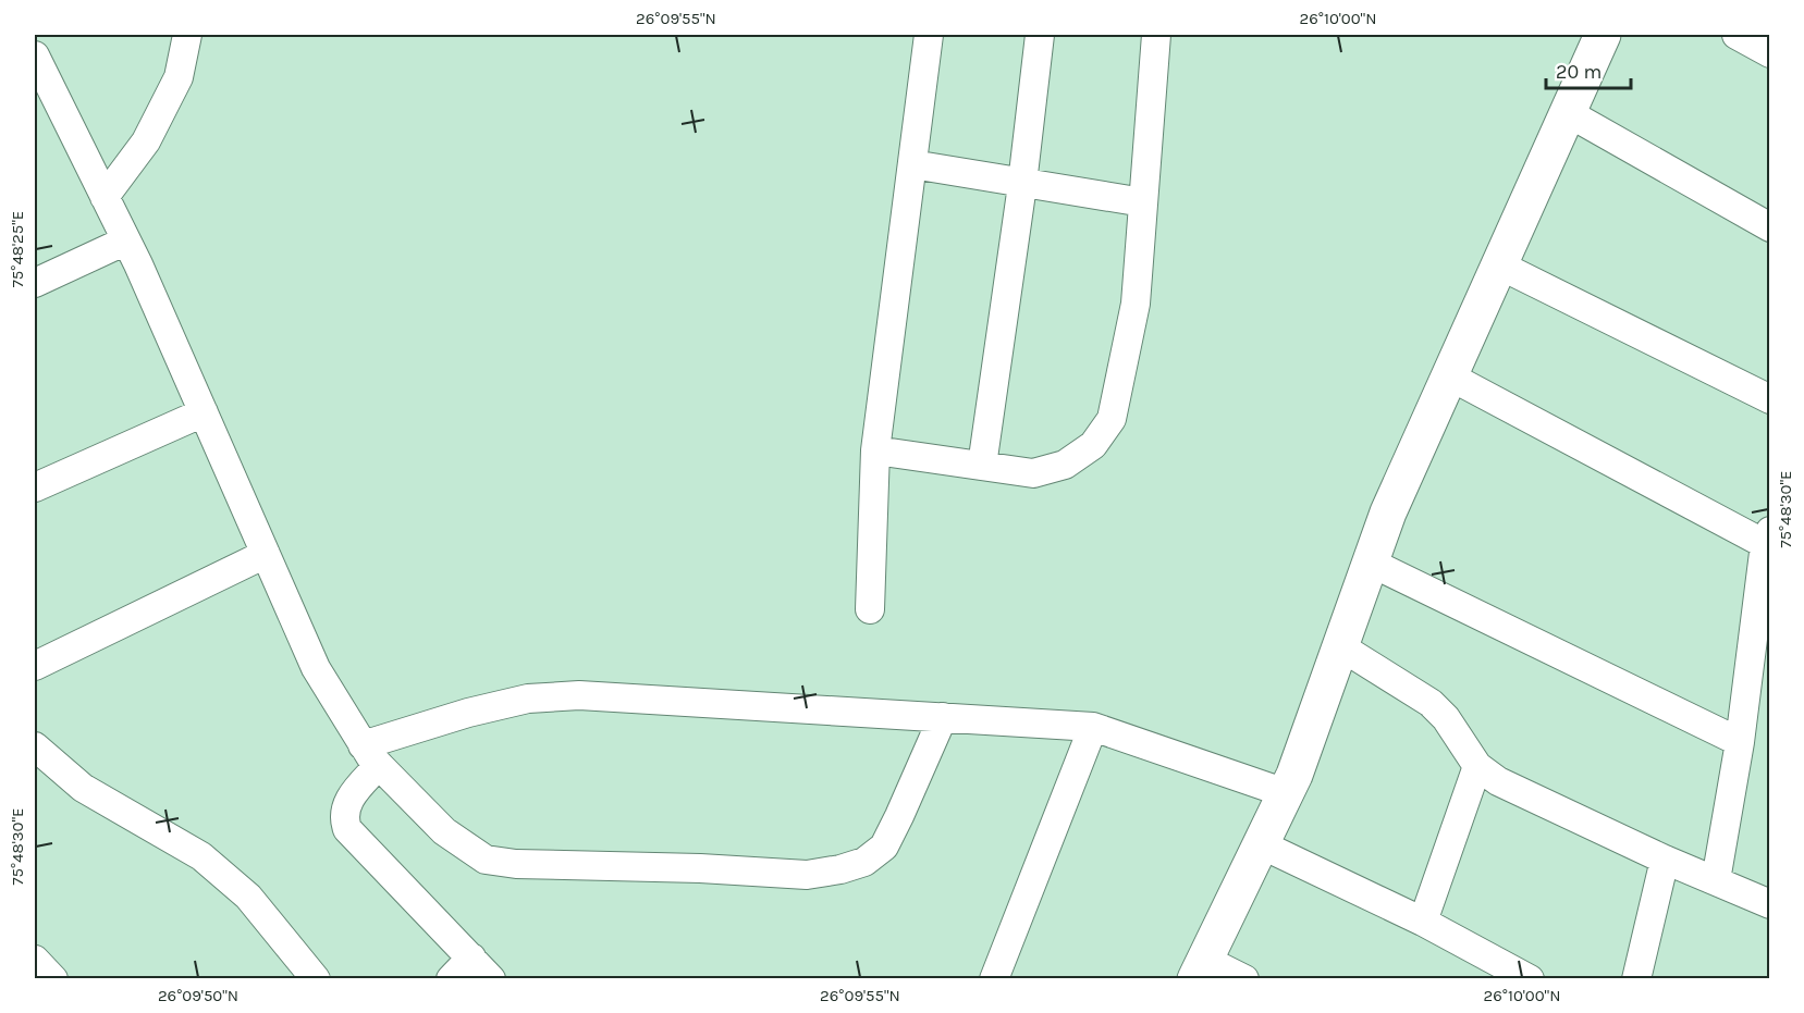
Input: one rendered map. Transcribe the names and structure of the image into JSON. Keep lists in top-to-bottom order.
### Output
{
  "scale_bar": "20 m",
  "coordinates": [
    "26°09'55\"N",
    "26°10'00\"N",
    "75°48'25\"E",
    "75°48'30\"E",
    "26°09'50\"N"
  ]
}
